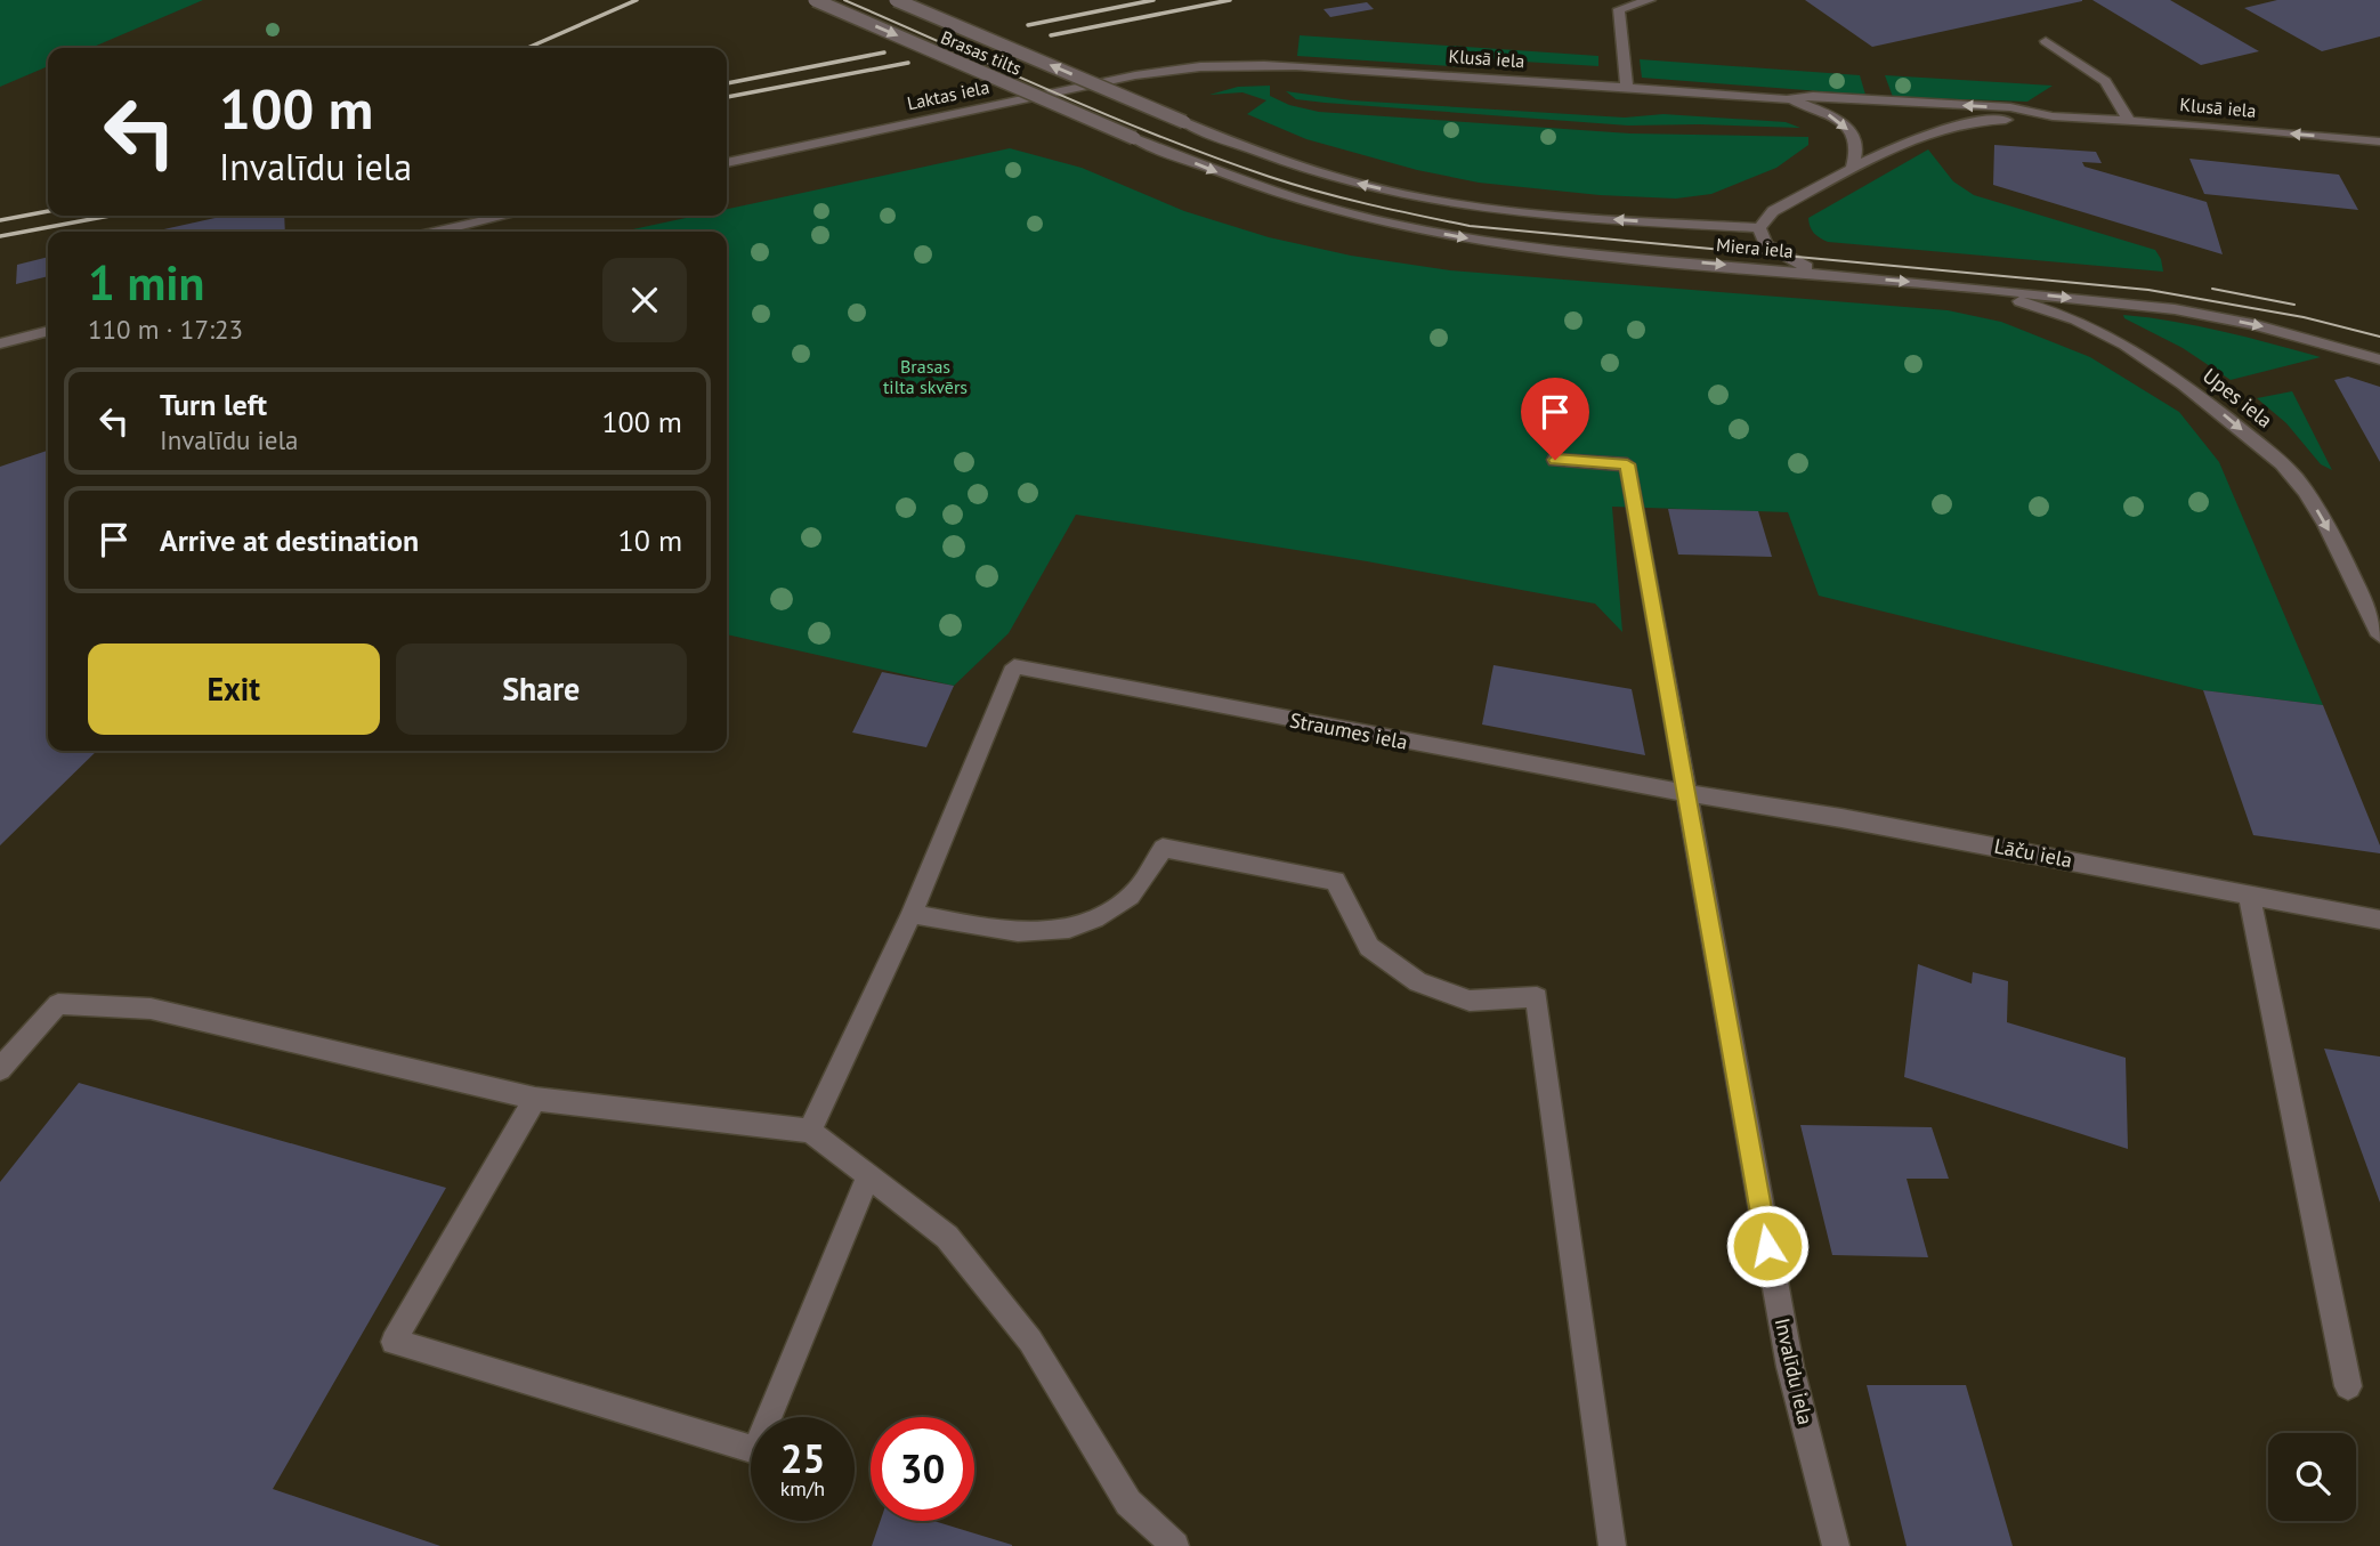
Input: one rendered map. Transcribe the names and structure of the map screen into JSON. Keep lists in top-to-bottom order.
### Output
{
  "streets": {
    "street": [
      "Brasas tilts",
      "Klusā iela",
      "Laktas iela",
      "Miera iela",
      "Upes iela",
      "Straumes iela",
      "Lāču iela",
      "Invalīdu iela"
    ]
  },
  "crossings": [
    ["Brasas tilts", "Miera iela"],
    ["Klusā iela", "Laktas iela"],
    ["Klusā iela", "Miera iela"],
    ["Miera iela", "Upes iela"],
    ["Straumes iela", "Lāču iela"],
    ["Straumes iela", "Invalīdu iela"],
    ["Lāču iela", "Invalīdu iela"]
  ],
  "one_way": ["Upes iela"],
  "parks": ["Brasas tilta skvērs"],
  "page": {
    "turn": ["100 m", "Invalīdu iela"],
    "heading": ["1 min", "110 m · 17:23"],
    "list": [
      {
        "name": "Turn left",
        "note": "Invalīdu iela",
        "value": "100 m"
      },
      {
        "name": "Arrive at destination",
        "value": "10 m"
      }
    ],
    "buttons": ["Exit", "Share"],
    "speed": "25 km/h",
    "limit": "30"
  }
}
